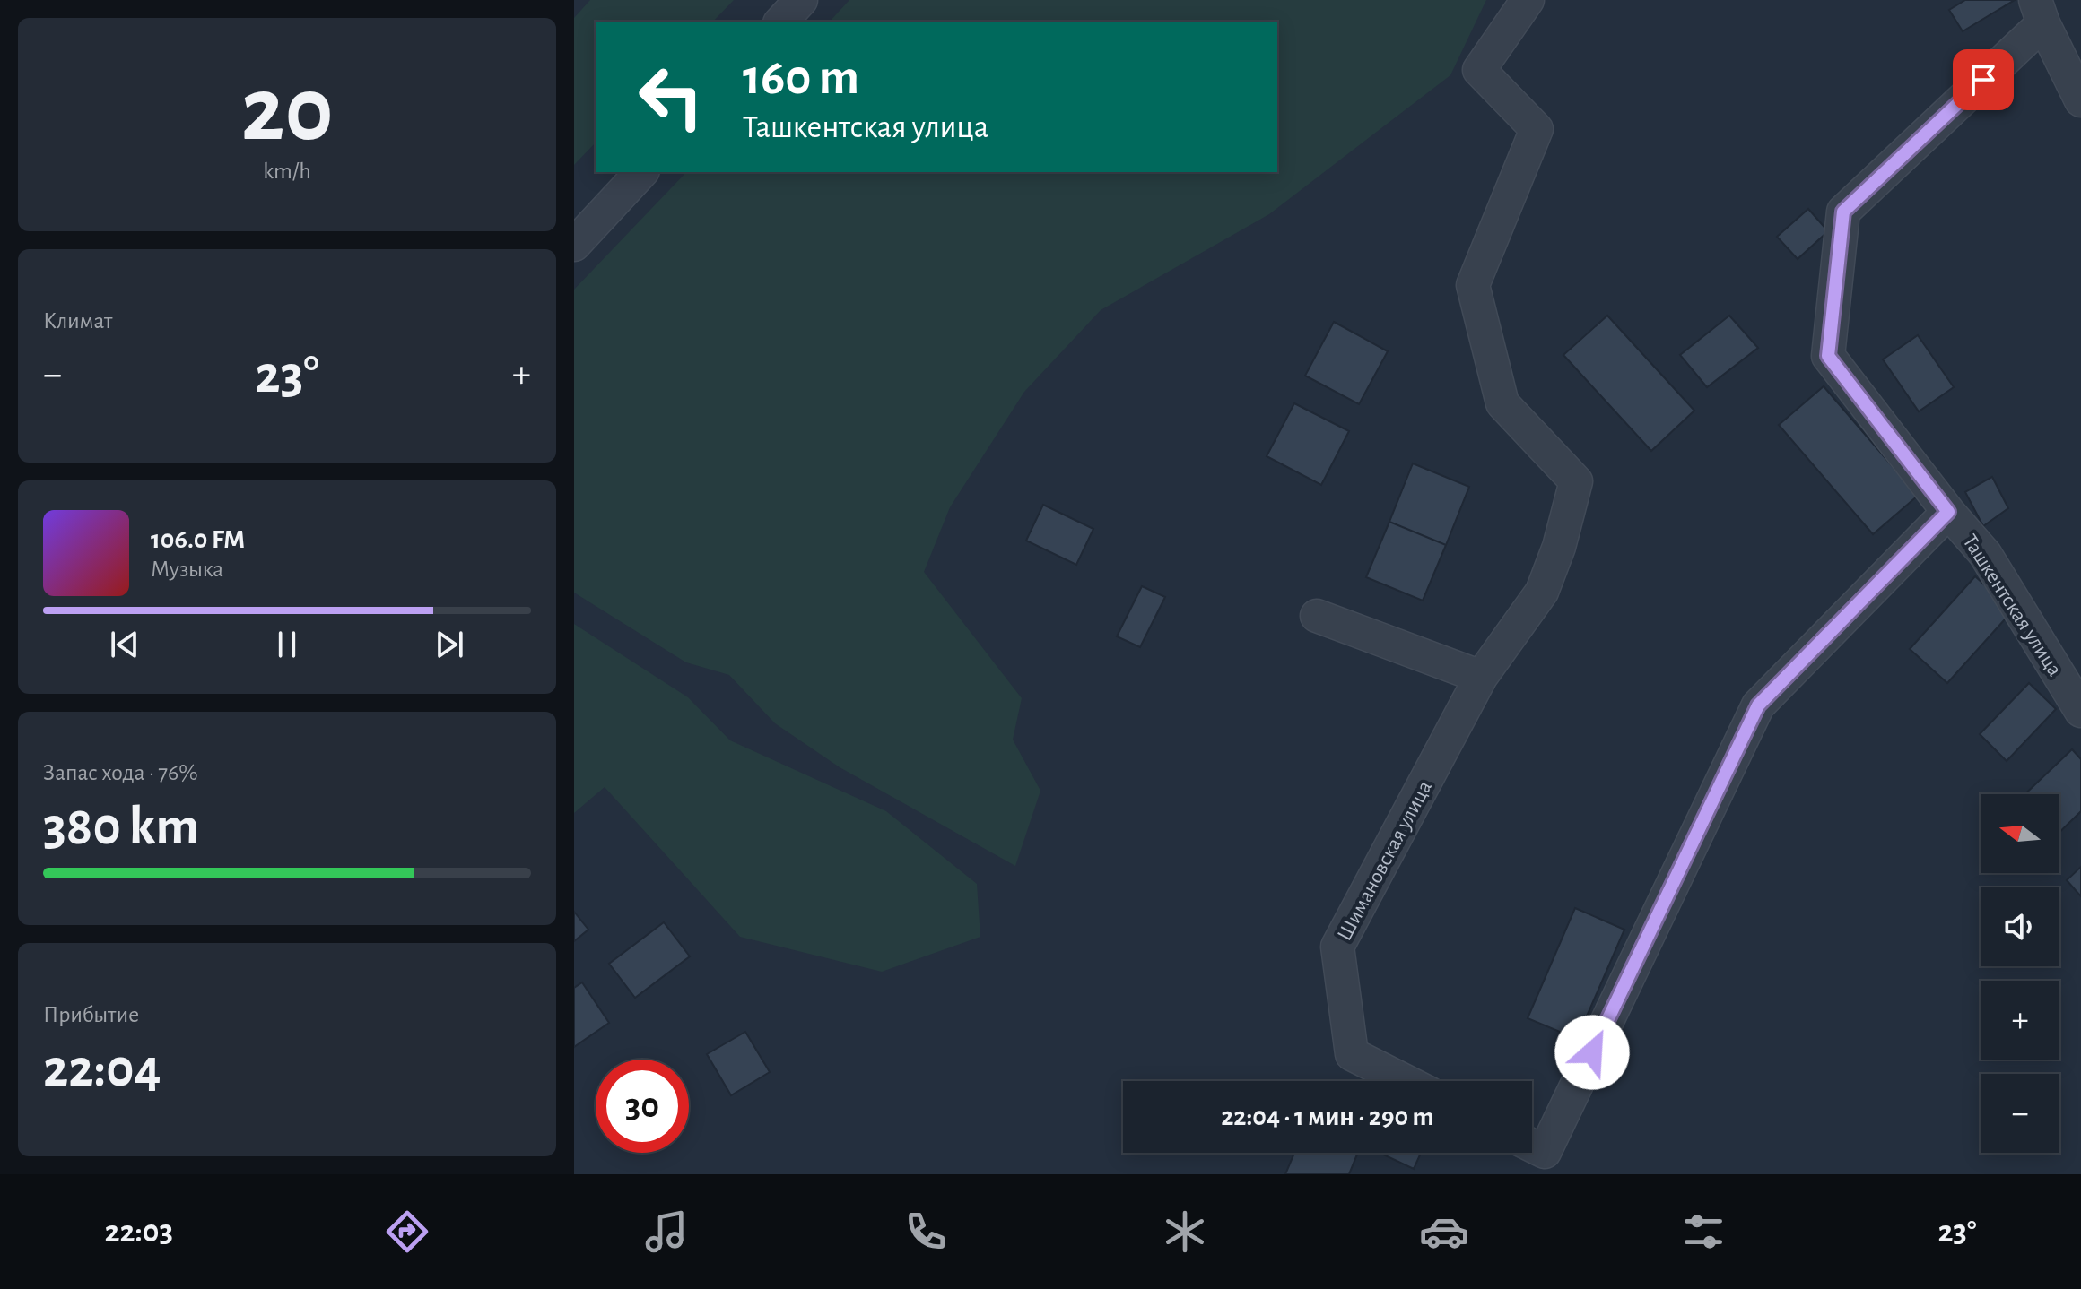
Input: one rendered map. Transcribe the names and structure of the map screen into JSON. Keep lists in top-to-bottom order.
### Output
{
  "streets": {
    "street": ["Ташкентская улица", "Шимановская улица"]
  },
  "north": "left",
  "page": {
    "tile": [
      ["20", "km/h"],
      "Климат",
      ["Запас хода · 76%", "380 km"],
      ["Прибытие", "22:04"]
    ],
    "turn": ["160 m", "Ташкентская улица"],
    "heat": ["−", "23°", "+"],
    "song": ["106.0 FM", "Музыка"],
    "map_buttons": ["+", "−"],
    "limit": "30",
    "trip": "22:04 · 1 мин · 290 m",
    "tabs": ["22:03", "23°"]
  }
}
